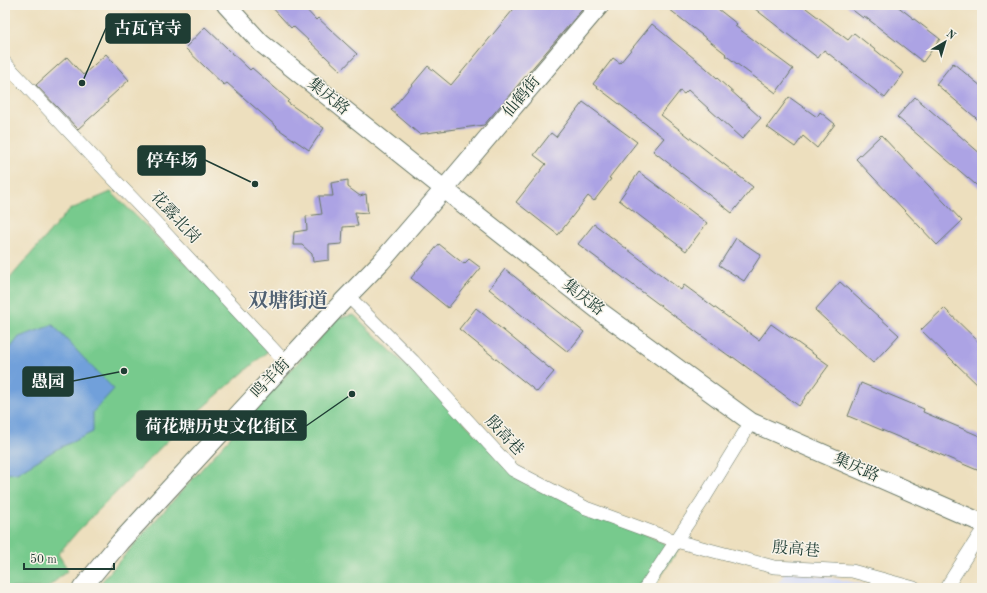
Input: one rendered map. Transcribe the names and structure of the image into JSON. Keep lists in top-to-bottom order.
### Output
{
  "streets": {
    "main road": ["集庆路", "仙鹤街", "鸣羊街"],
    "street": ["花露北岗", "殷高巷"]
  },
  "crossings": [
    ["集庆路", "仙鹤街"],
    ["集庆路", "鸣羊街"],
    ["仙鹤街", "鸣羊街"],
    ["花露北岗", "鸣羊街"],
    ["鸣羊街", "殷高巷"]
  ],
  "districts": ["双塘街道"],
  "places": [
    "古瓦官寺",
    "停车场",
    "愚园",
    "荷花塘历史文化街区"
  ],
  "scale_bar": "50 m",
  "north": "top right"
}
